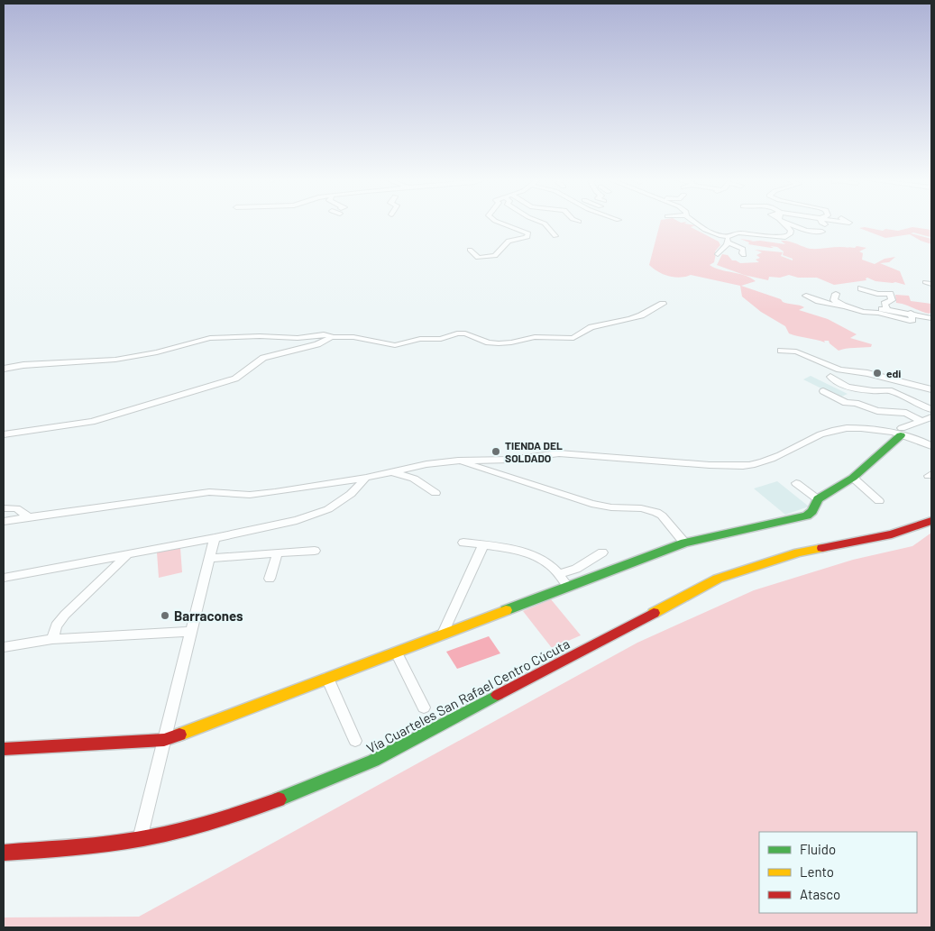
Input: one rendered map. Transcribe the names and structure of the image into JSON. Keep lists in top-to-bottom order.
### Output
{
  "streets": {
    "street": ["Vía Cuarteles San Rafael Centro Cúcuta"]
  },
  "places": ["edi", "TIENDA DEL SOLDADO", "Barracones"],
  "legend": ["Fluido", "Lento", "Atasco"]
}
